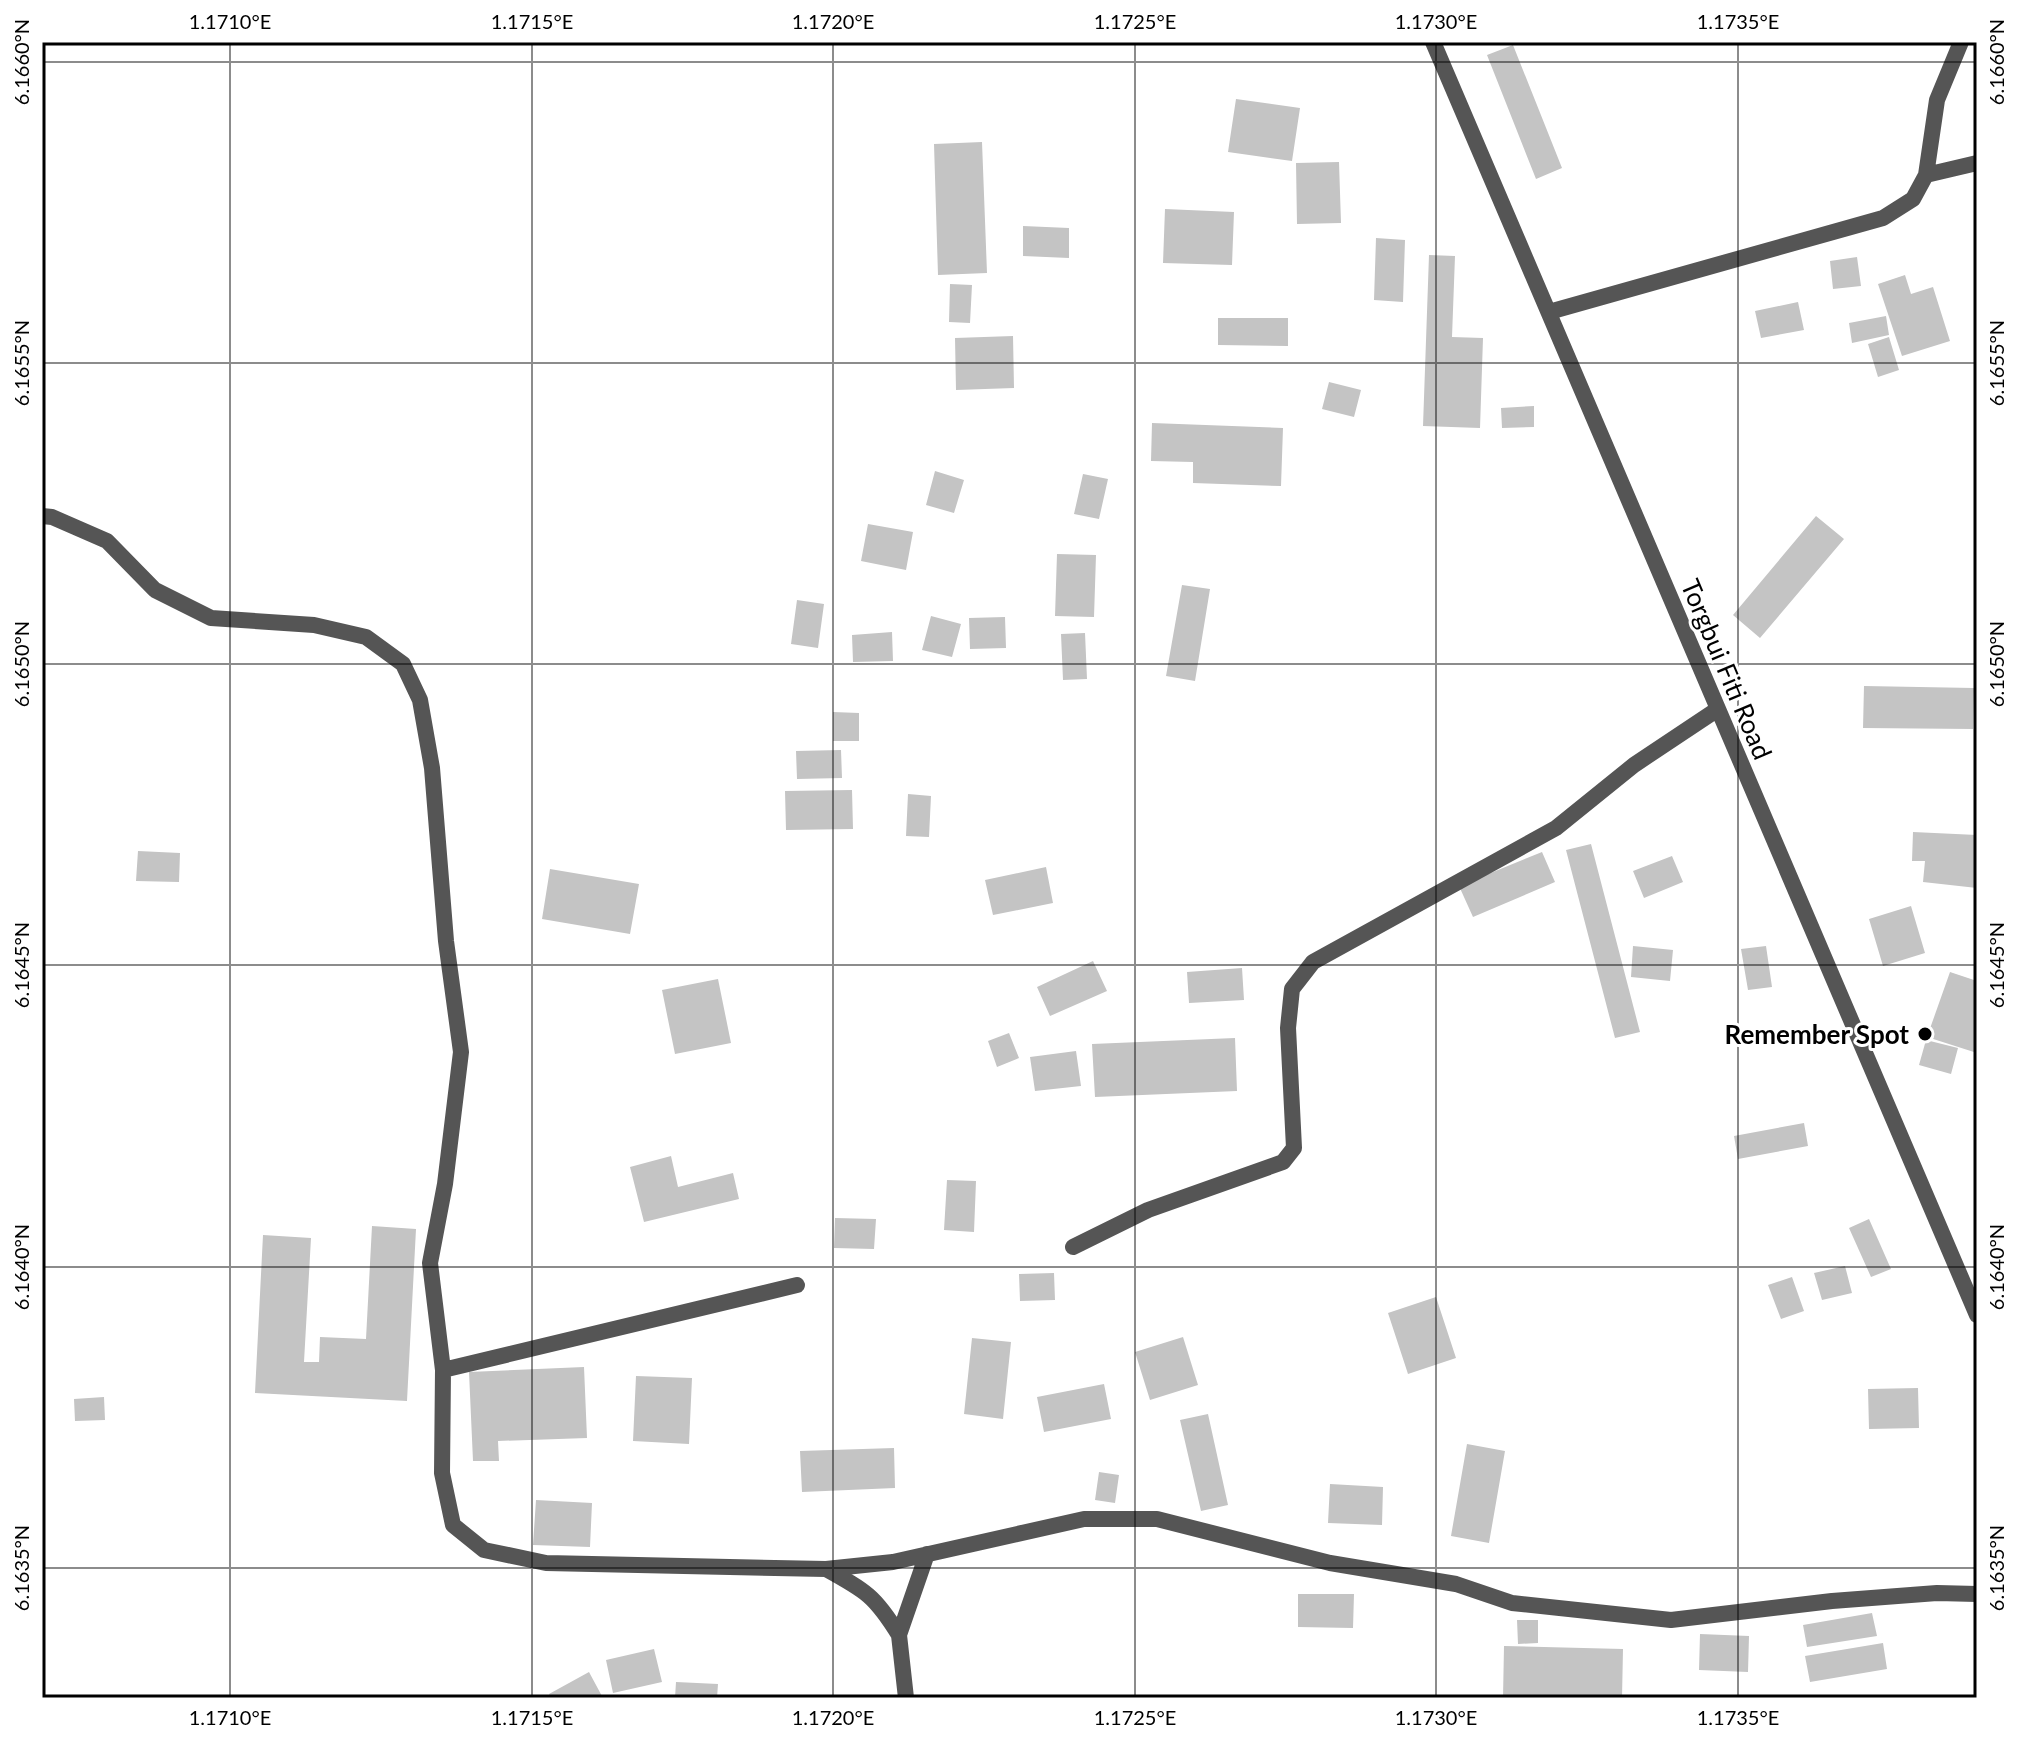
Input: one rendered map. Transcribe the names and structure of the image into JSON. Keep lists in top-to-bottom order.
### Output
{
  "streets": {
    "street": ["Torgbui Fiti Road"]
  },
  "places": ["Remember Spot"],
  "coordinates": [
    "1.1710°E",
    "1.1715°E",
    "1.1720°E",
    "1.1725°E",
    "1.1730°E",
    "1.1735°E",
    "6.1660°N",
    "6.1655°N",
    "6.1650°N",
    "6.1645°N",
    "6.1640°N",
    "6.1635°N"
  ]
}
